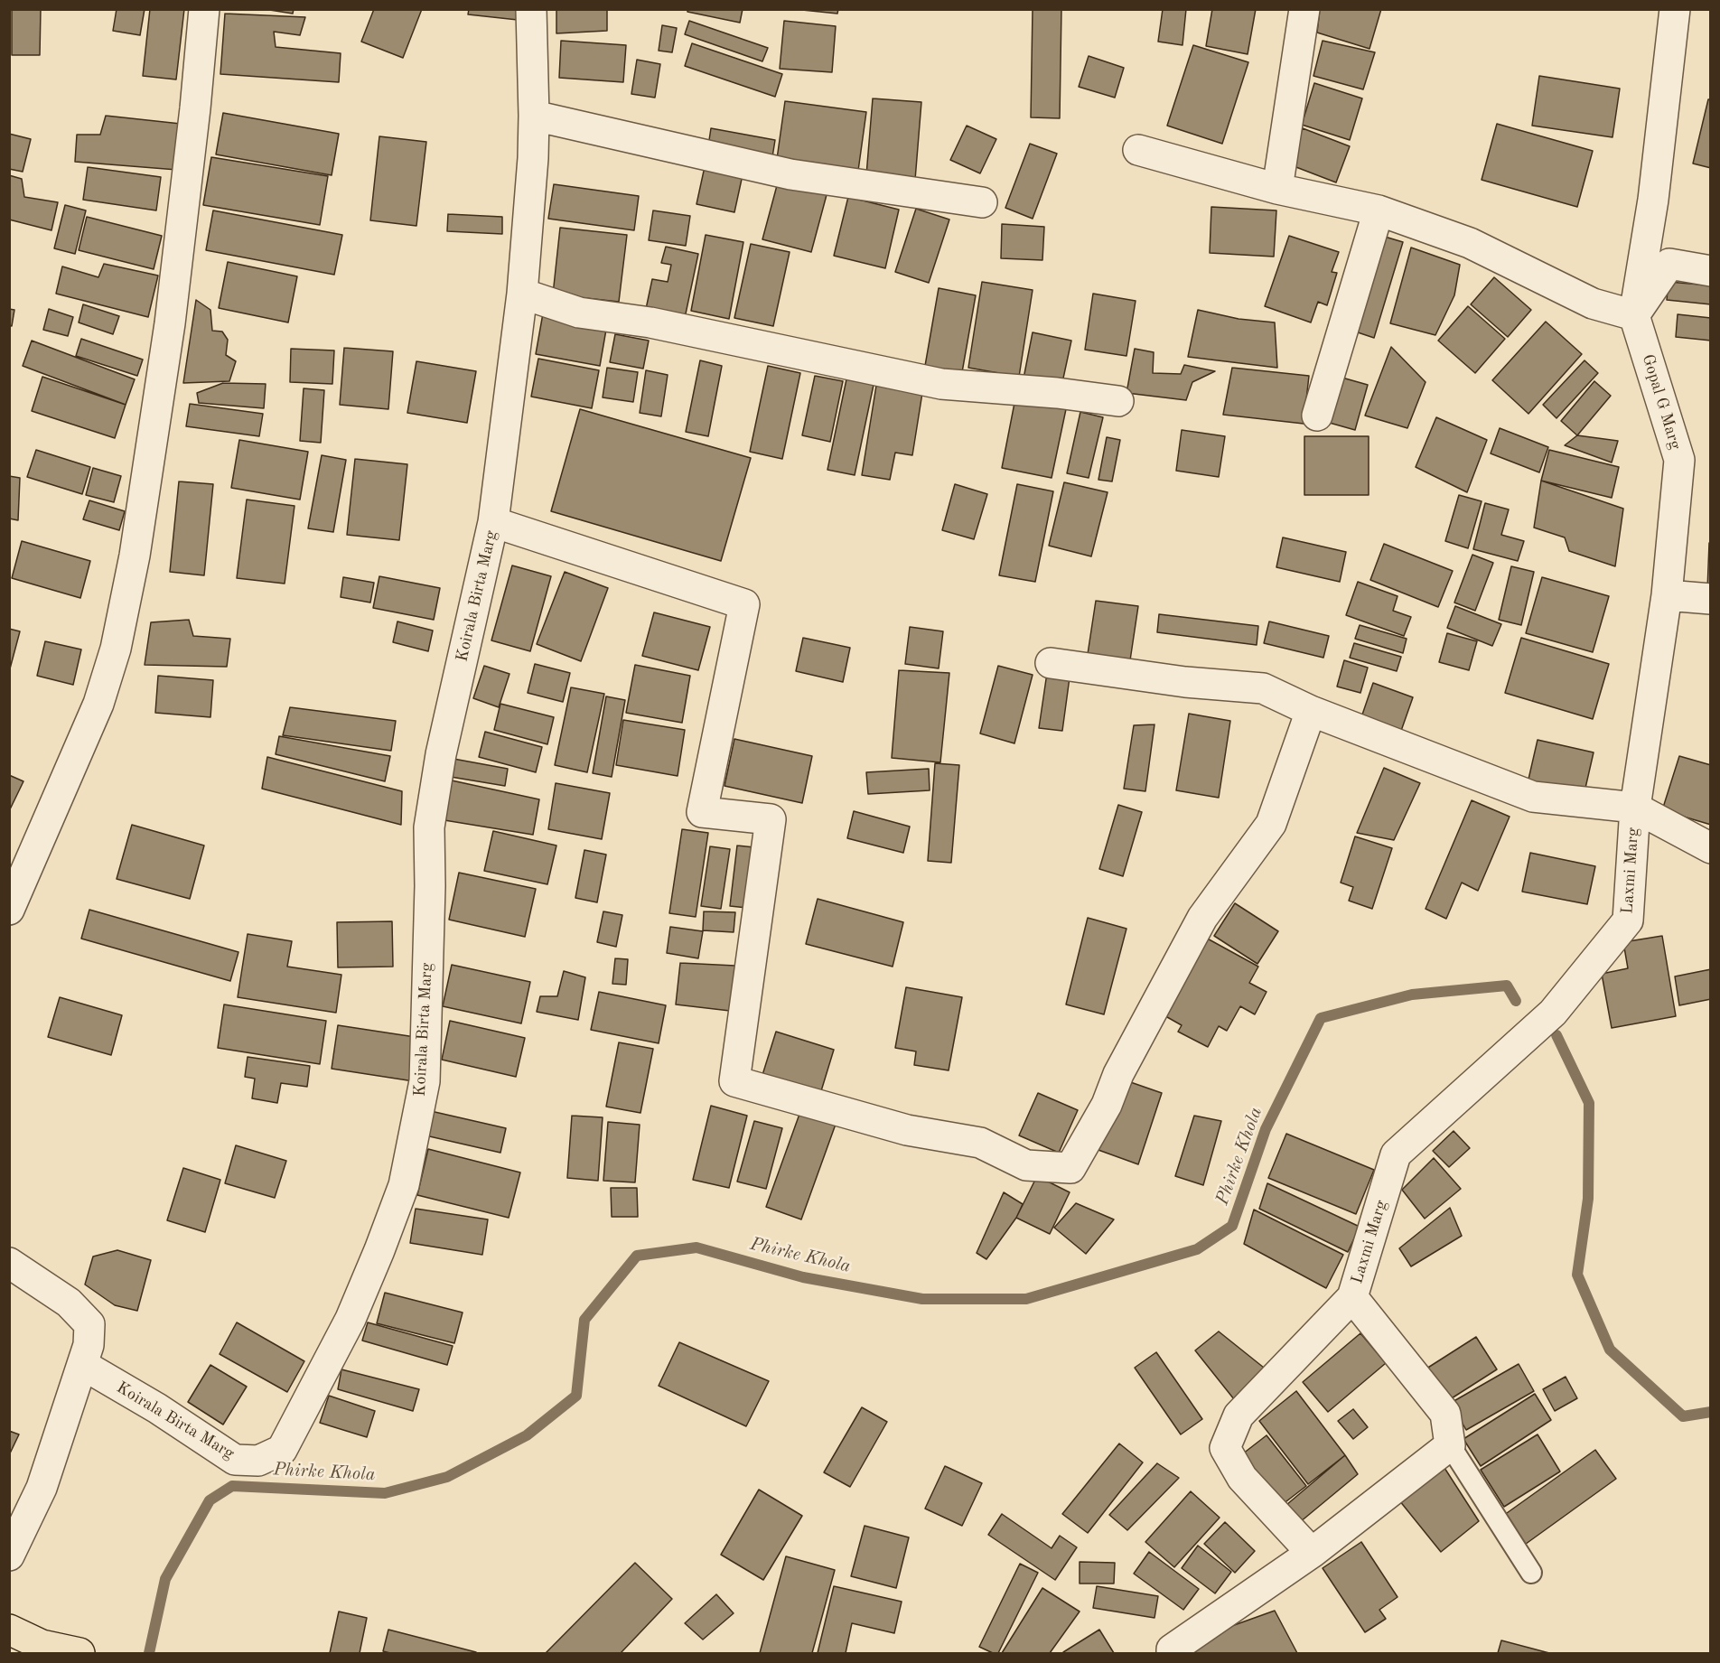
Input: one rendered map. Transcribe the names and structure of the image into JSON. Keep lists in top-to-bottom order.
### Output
{
  "streets": {
    "street": ["Gopal G Marg", "Koirala Birta Marg", "Laxmi Marg"]
  },
  "crossings": [
    ["Gopal G Marg", "Laxmi Marg"]
  ],
  "water": ["Phirke Khola"]
}
